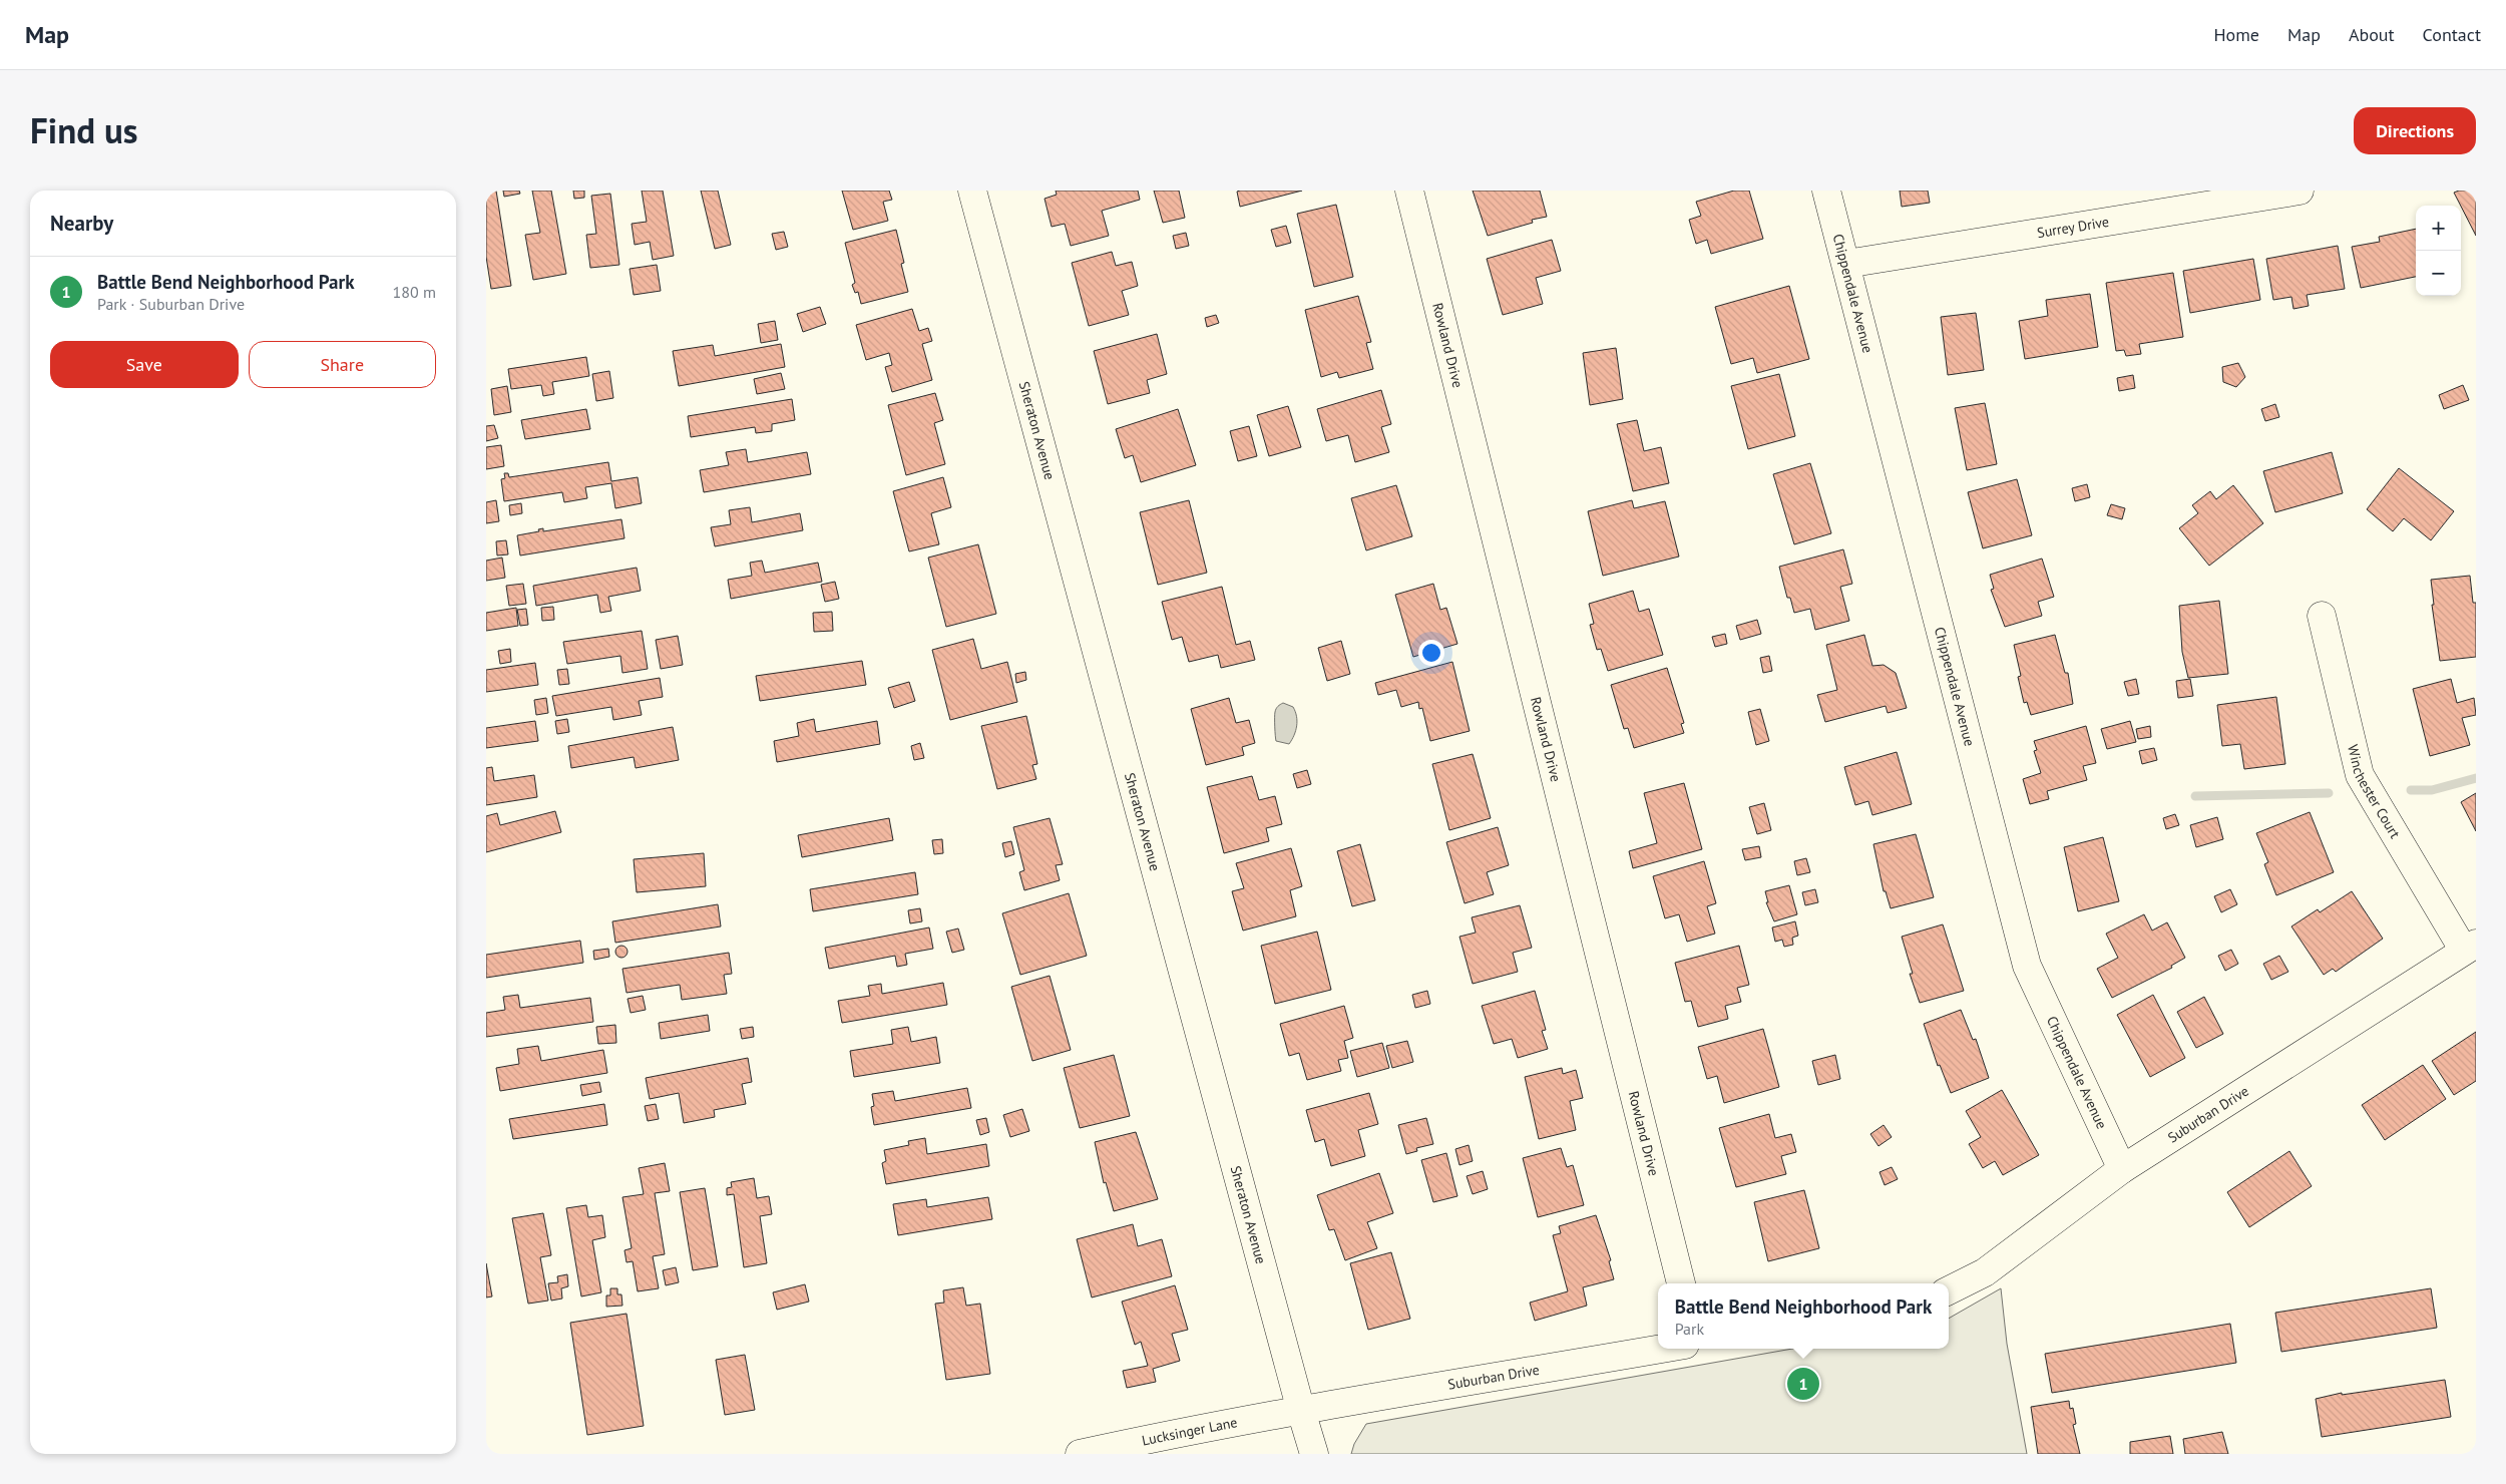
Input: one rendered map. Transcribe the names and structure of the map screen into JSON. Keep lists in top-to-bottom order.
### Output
{
  "streets": {
    "street": [
      "Surrey Drive",
      "Chippendale Avenue",
      "Rowland Drive",
      "Sheraton Avenue",
      "Winchester Court",
      "Suburban Drive",
      "Lucksinger Lane"
    ]
  },
  "crossings": [
    ["Surrey Drive", "Chippendale Avenue"],
    ["Chippendale Avenue", "Suburban Drive"],
    ["Sheraton Avenue", "Suburban Drive"],
    ["Sheraton Avenue", "Lucksinger Lane"],
    ["Winchester Court", "Suburban Drive"],
    ["Suburban Drive", "Lucksinger Lane"]
  ],
  "page": {
    "header": "Map",
    "nav": [
      "Home",
      "Map",
      "About",
      "Contact"
    ],
    "title": "Find us",
    "buttons": [
      "Directions",
      ["Save", "Share"]
    ],
    "heading": "Nearby",
    "map_buttons": ["+", "−"],
    "list": [
      {
        "mark": "1",
        "name": "Battle Bend Neighborhood Park",
        "note": "Park · Suburban Drive",
        "value": "180 m"
      }
    ],
    "popup": ["Battle Bend Neighborhood Park", "Park"],
    "pins": "1"
  }
}
